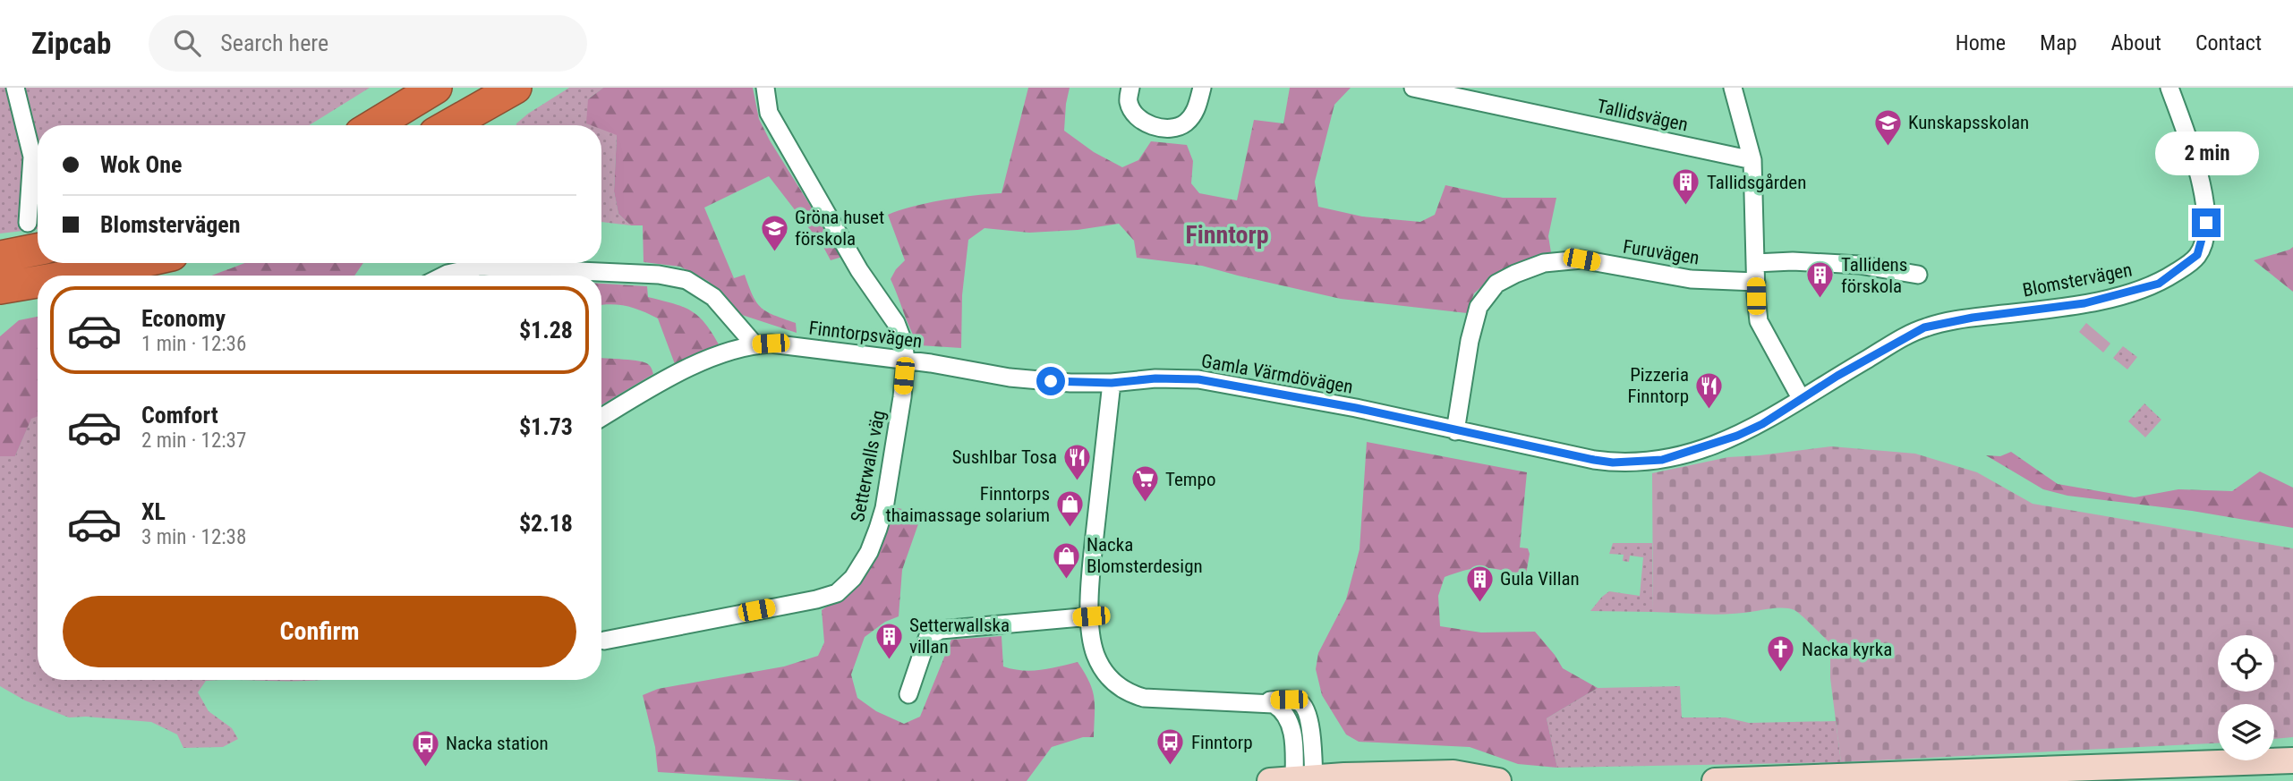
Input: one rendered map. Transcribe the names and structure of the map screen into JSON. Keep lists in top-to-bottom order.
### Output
{
  "streets": {
    "street": [
      "Tallidsvägen",
      "Furuvägen",
      "Blomstervägen",
      "Finntorpsvägen",
      "Gamla Värmdövägen",
      "Setterwalls väg"
    ]
  },
  "crossings": [
    ["Furuvägen", "Gamla Värmdövägen"],
    ["Blomstervägen", "Gamla Värmdövägen"],
    ["Finntorpsvägen", "Gamla Värmdövägen"],
    ["Finntorpsvägen", "Setterwalls väg"]
  ],
  "districts": ["Finntorp"],
  "places": {
    "school or university": ["Kunskapsskolan", "Gröna huset förskola"],
    "building": [
      "Tallidsgården",
      "Tallidens förskola",
      "Gula Villan",
      "Setterwallska villan"
    ],
    "restaurant": ["Pizzeria Finntorp", "SushIbar Tosa"],
    "supermarket": ["Tempo"],
    "shop": ["Finntorps thaimassage solarium", "Nacka Blomsterdesign"],
    "church": ["Nacka kyrka"],
    "bus stop": ["Finntorp", "Nacka station"]
  },
  "page": {
    "header": "Zipcab",
    "search": "Search here",
    "nav": [
      "Home",
      "Map",
      "About",
      "Contact"
    ],
    "banner": ["Wok One", "Blomstervägen"],
    "bubble": "2 min",
    "list": [
      {
        "name": "Economy",
        "note": "1 min · 12:36",
        "value": "$1.28"
      },
      {
        "name": "Comfort",
        "note": "2 min · 12:37",
        "value": "$1.73"
      },
      {
        "name": "XL",
        "note": "3 min · 12:38",
        "value": "$2.18"
      }
    ],
    "buttons": "Confirm"
  }
}
